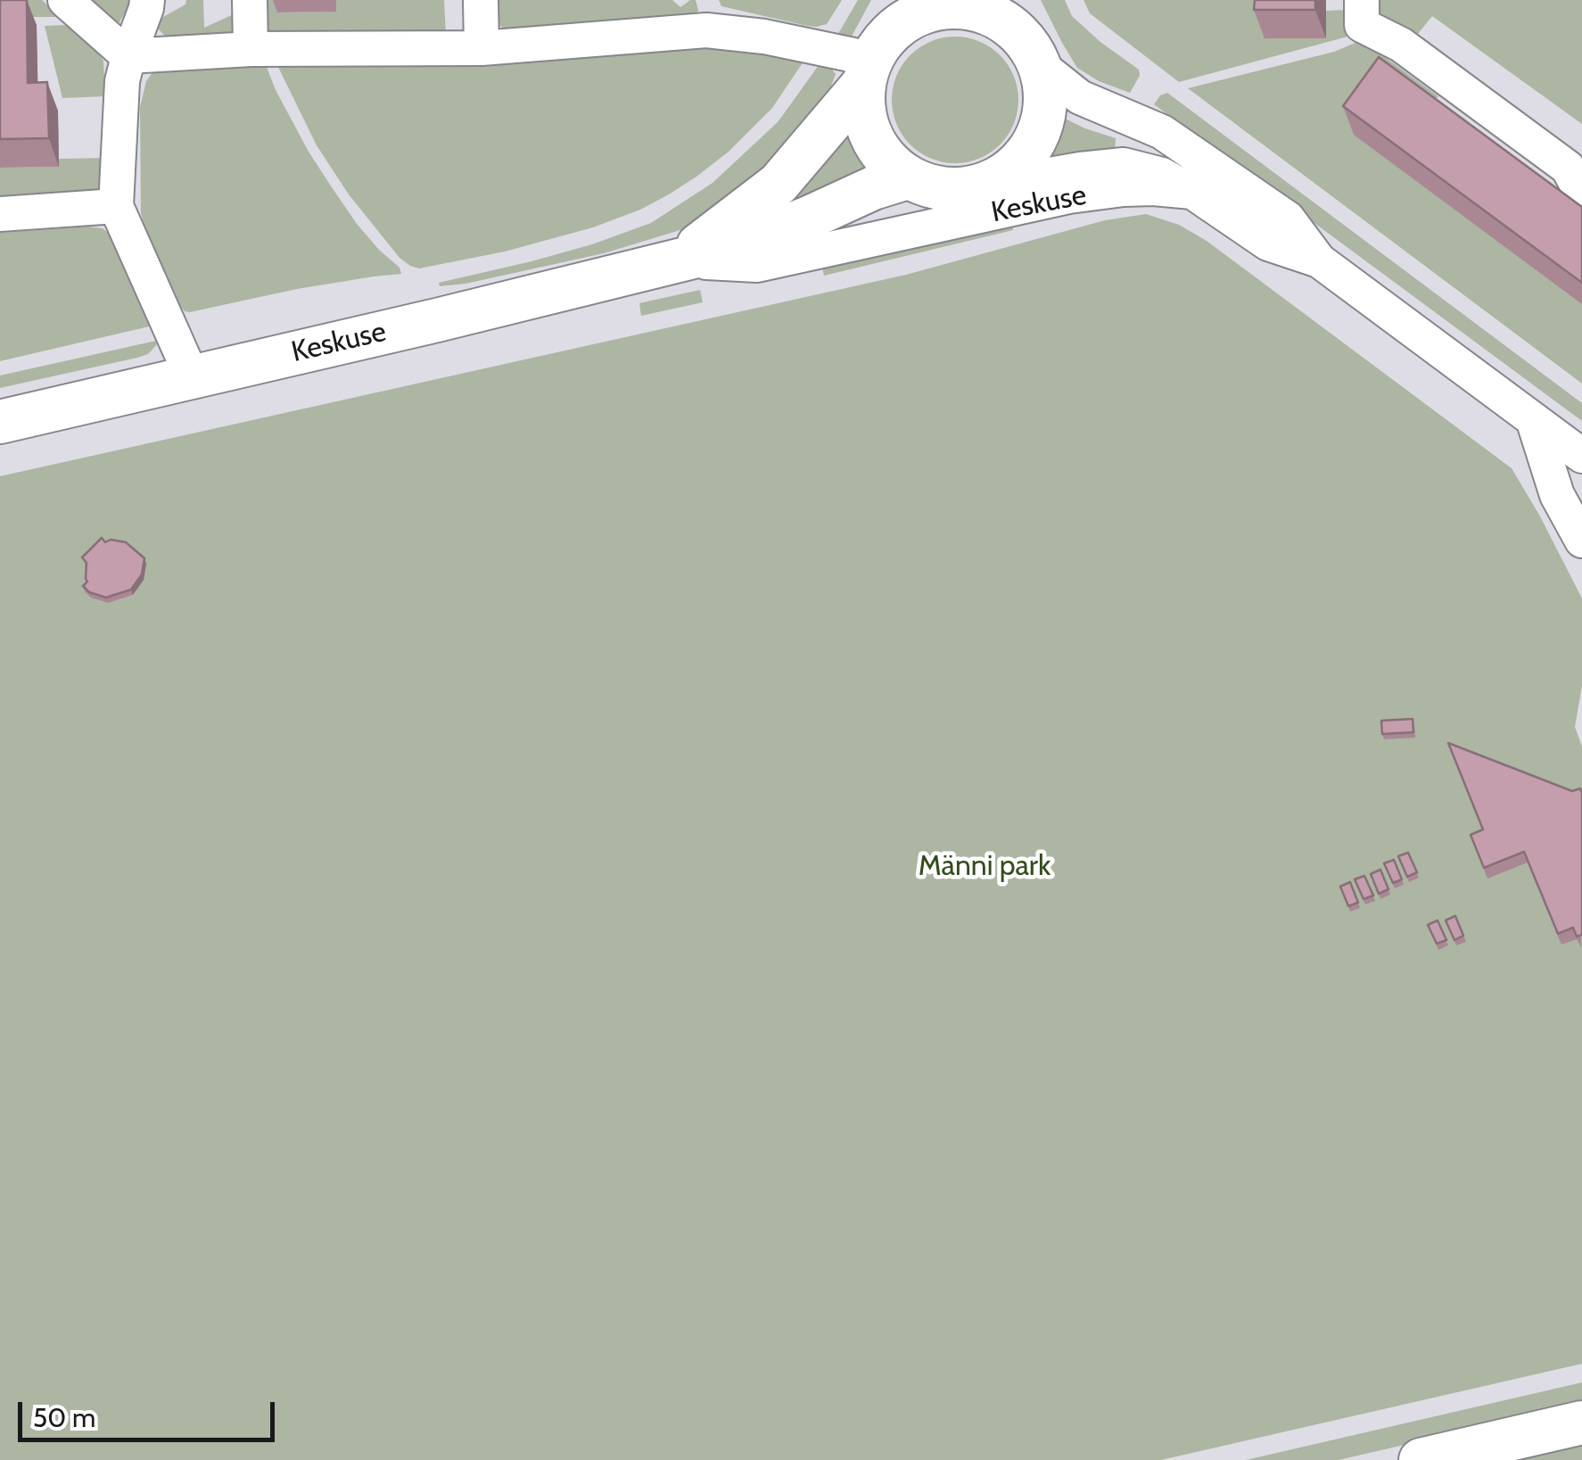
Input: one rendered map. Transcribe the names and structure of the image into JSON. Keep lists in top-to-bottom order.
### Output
{
  "streets": {
    "main road": ["Keskuse"]
  },
  "parks": ["Männi park"],
  "scale_bar": "50 m"
}
